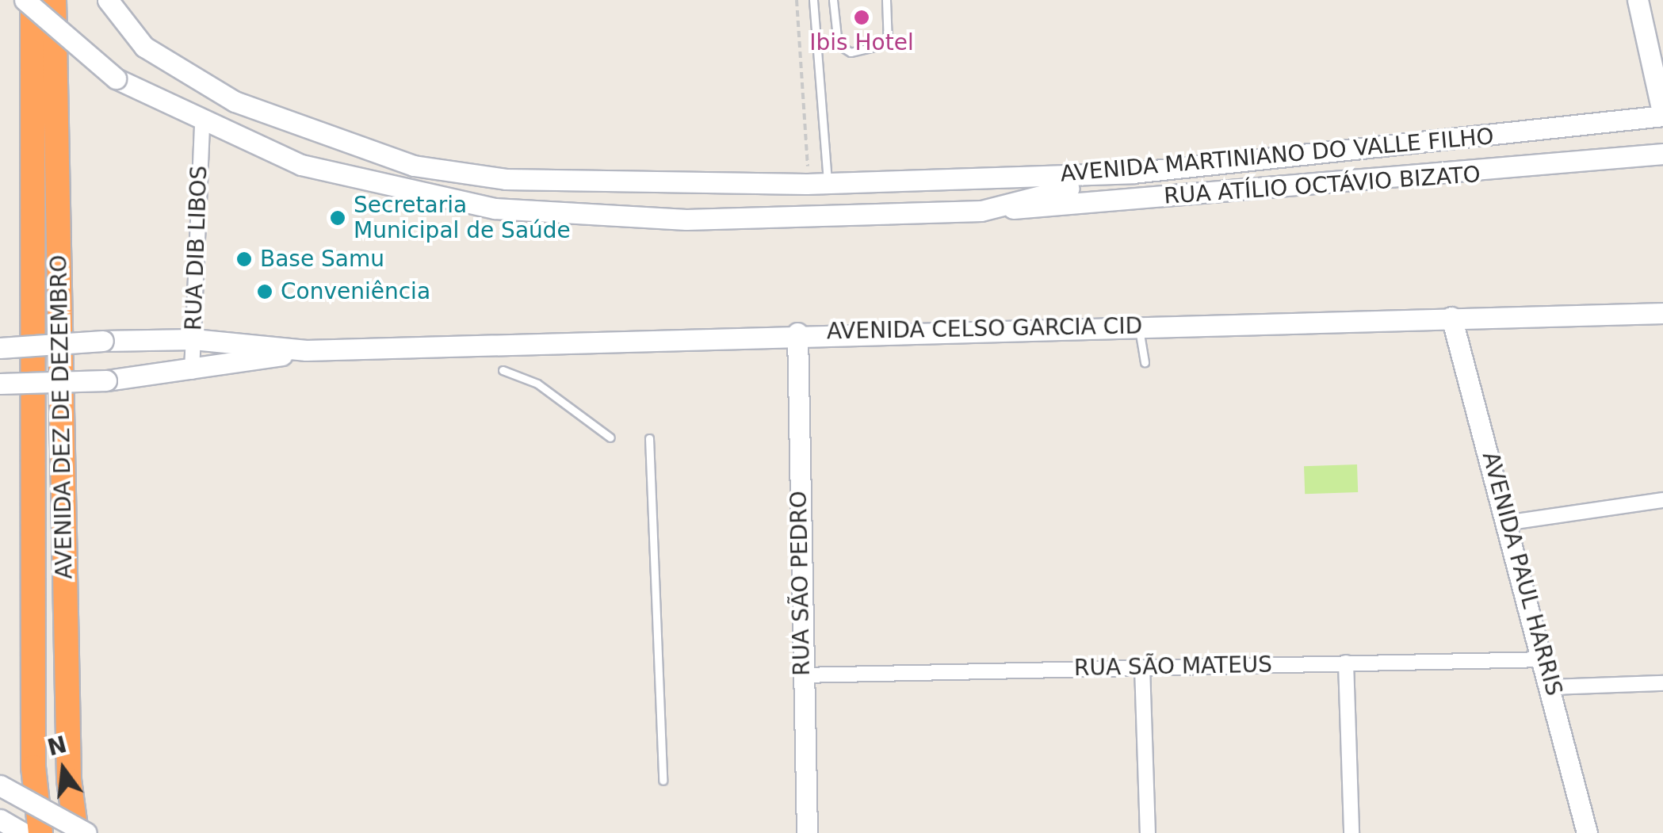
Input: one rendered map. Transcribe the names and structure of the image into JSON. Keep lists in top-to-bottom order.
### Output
{
  "streets": {
    "highway": ["AVENIDA DEZ DE DEZEMBRO"],
    "street": [
      "AVENIDA MARTINIANO DO VALLE FILHO",
      "RUA ATÍLIO OCTÁVIO BIZATO",
      "RUA DIB LIBOS",
      "AVENIDA CELSO GARCIA CID",
      "AVENIDA PAUL HARRIS",
      "RUA SÃO PEDRO",
      "RUA SÃO MATEUS"
    ]
  },
  "crossings": [
    ["RUA DIB LIBOS", "AVENIDA CELSO GARCIA CID"],
    ["AVENIDA CELSO GARCIA CID", "AVENIDA PAUL HARRIS"],
    ["AVENIDA CELSO GARCIA CID", "RUA SÃO PEDRO"],
    ["AVENIDA PAUL HARRIS", "RUA SÃO MATEUS"],
    ["RUA SÃO PEDRO", "RUA SÃO MATEUS"]
  ],
  "places": [
    "Ibis Hotel",
    "Secretaria Municipal de Saúde",
    "Base Samu",
    "Conveniência"
  ],
  "north": "top"
}
